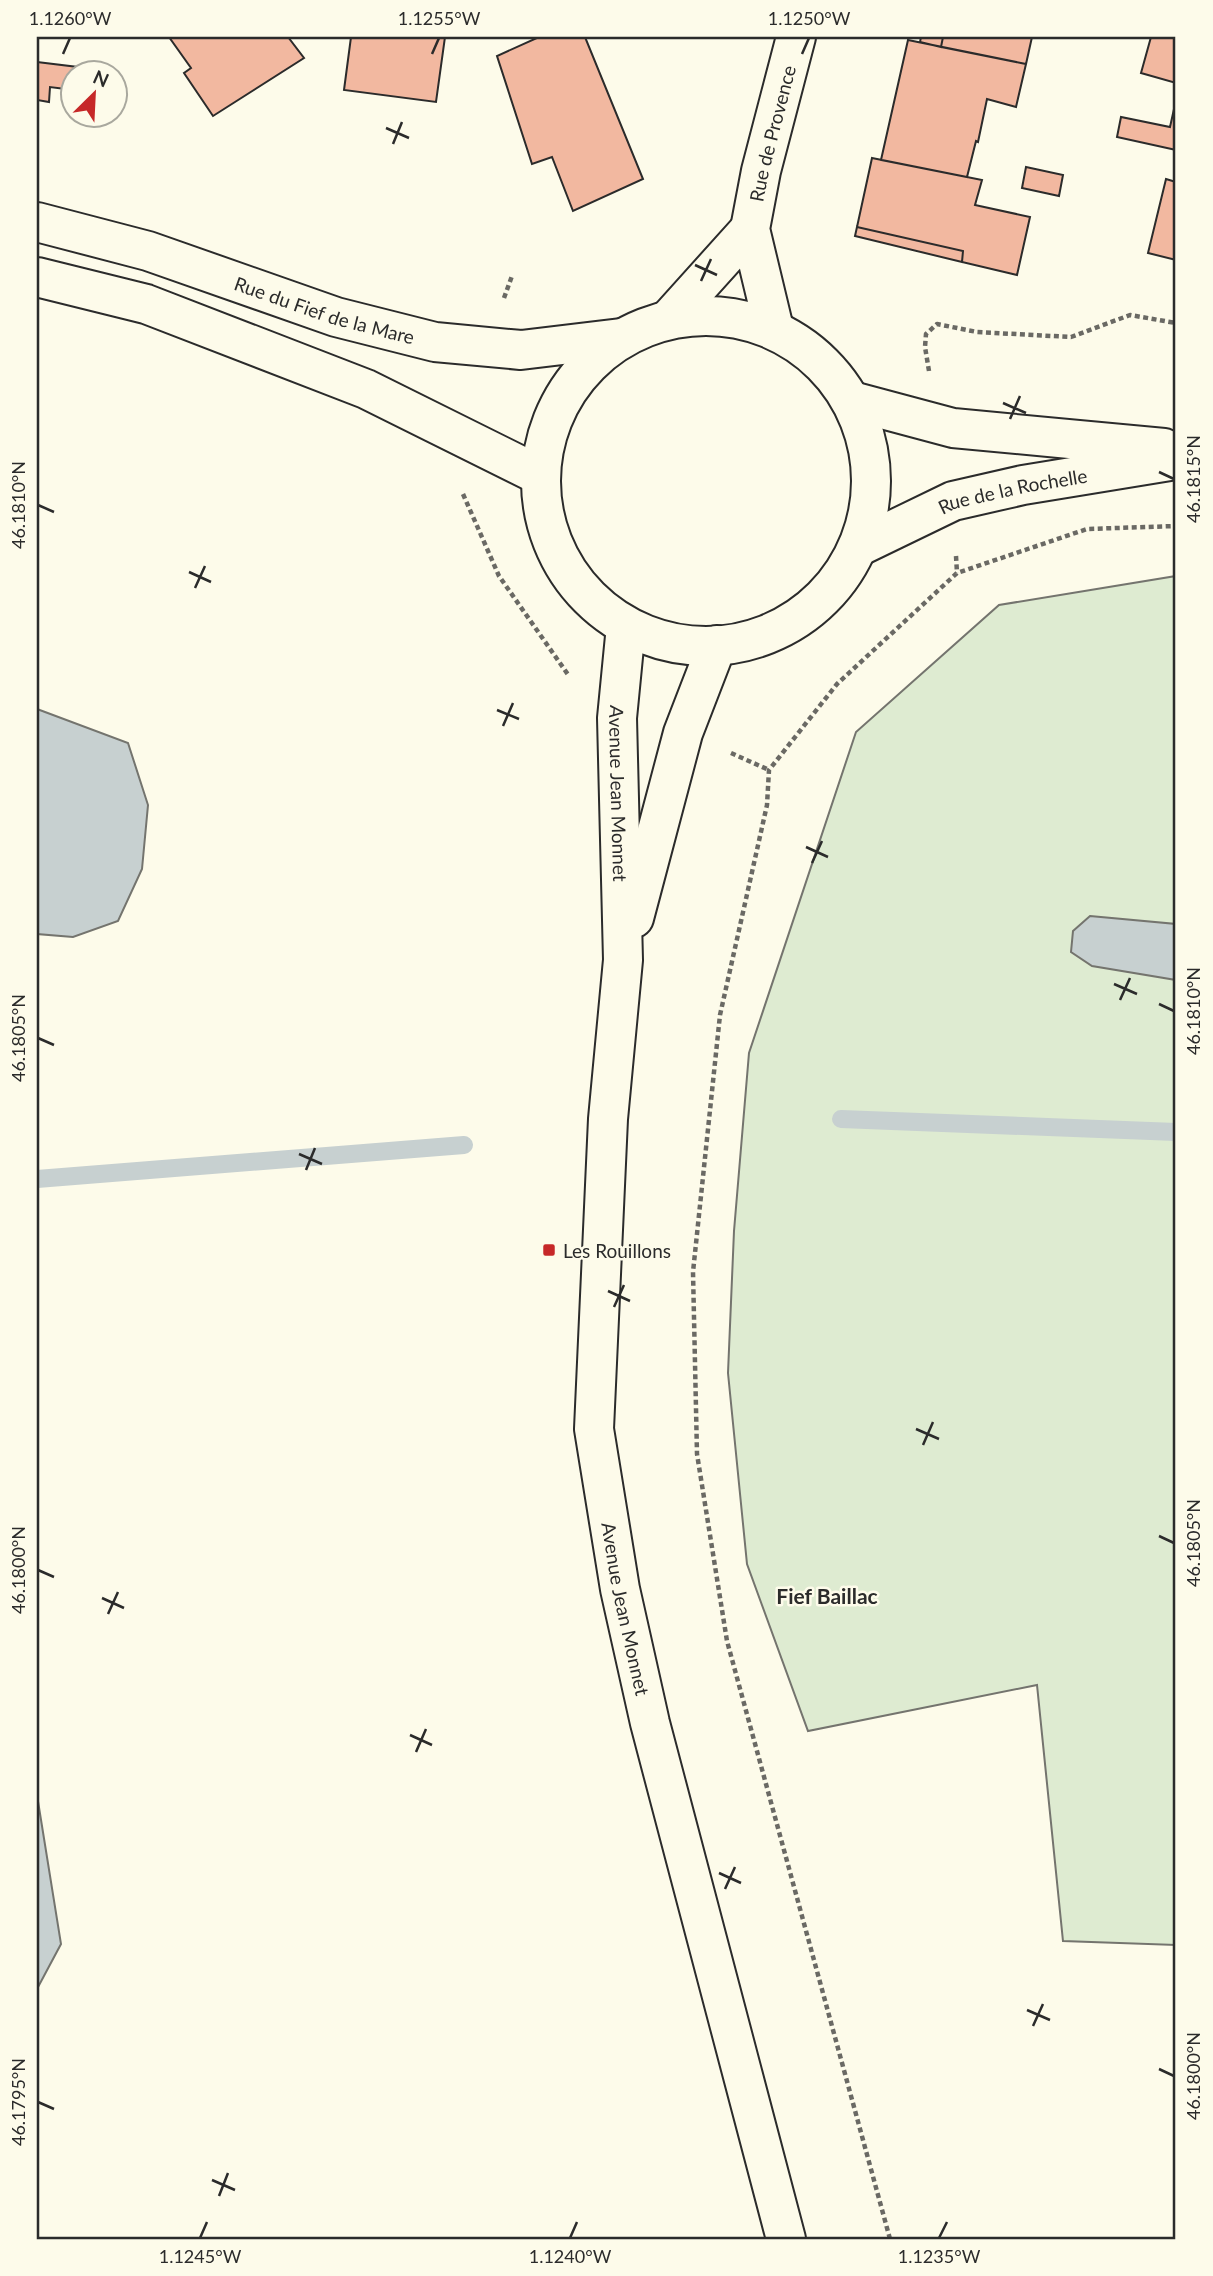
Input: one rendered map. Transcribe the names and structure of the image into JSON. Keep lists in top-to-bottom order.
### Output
{
  "streets": {
    "main road": [
      "Rue de Provence",
      "Rue du Fief de la Mare",
      "Rue de la Rochelle",
      "Avenue Jean Monnet"
    ]
  },
  "districts": ["Fief Baillac"],
  "places": {
    "transit": ["Les Rouillons"]
  },
  "north": "top right",
  "coordinates": [
    "1.1260°W",
    "1.1255°W",
    "1.1250°W",
    "46.1815°N",
    "46.1810°N",
    "46.1805°N",
    "46.1800°N",
    "46.1795°N",
    "1.1245°W",
    "1.1240°W",
    "1.1235°W"
  ]
}
